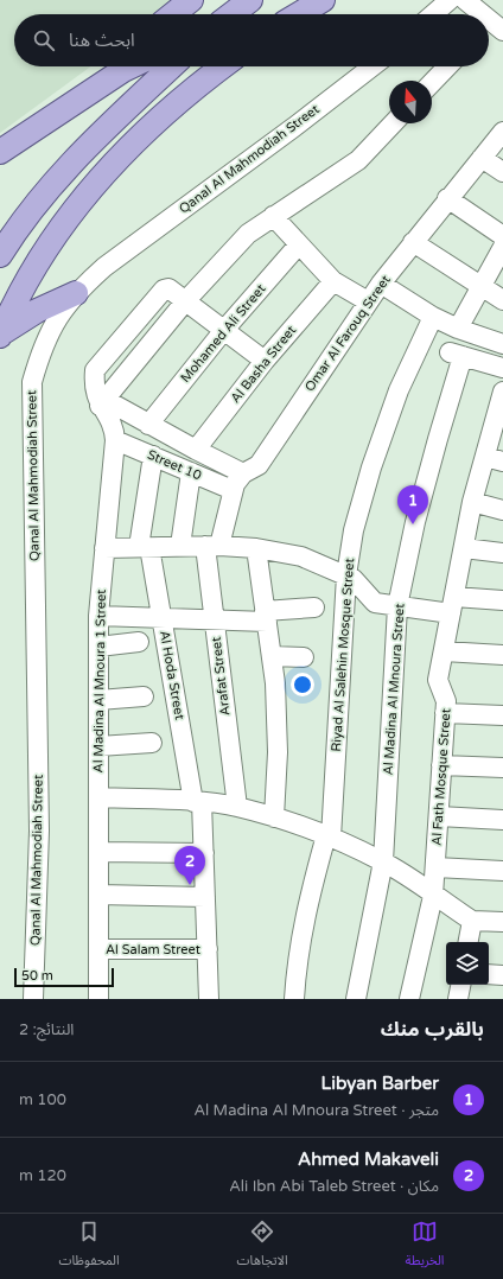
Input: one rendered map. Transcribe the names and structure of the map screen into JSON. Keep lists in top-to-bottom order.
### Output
{
  "streets": {
    "street": [
      "Qanal Al Mahmodiah Street",
      "Mohamed Ali Street",
      "Omar Al Farouq Street",
      "Al Basha Street",
      "Street 10",
      "Riyad Al Salehin Mosque Street",
      "Al Hoda Street",
      "Arafat Street",
      "Al Madina Al Mnoura 1 Street",
      "Al Madina Al Mnoura Street",
      "Al Fath Mosque Street",
      "Al Salam Street"
    ]
  },
  "crossings": [
    ["Omar Al Farouq Street", "Street 10"],
    ["Omar Al Farouq Street", "Arafat Street"],
    ["Street 10", "Al Hoda Street"],
    ["Street 10", "Al Madina Al Mnoura 1 Street"],
    ["Al Hoda Street", "Al Salam Street"],
    ["Al Madina Al Mnoura 1 Street", "Al Salam Street"]
  ],
  "scale_bar": "50 m",
  "north": "top",
  "page": {
    "search": "ابحث هنا",
    "pins": ["1", "2"],
    "scale": "50 m",
    "heading": ["بالقرب منك", "النتائج: 2"],
    "list": [
      {
        "mark": "1",
        "name": "Libyan Barber",
        "note": "متجر · Al Madina Al Mnoura Street",
        "value": "100 m"
      },
      {
        "mark": "2",
        "name": "Ahmed Makaveli",
        "note": "مكان · Ali Ibn Abi Taleb Street",
        "value": "120 m"
      }
    ],
    "nav": ["الخريطة", "الاتجاهات", "المحفوظات"]
  }
}
